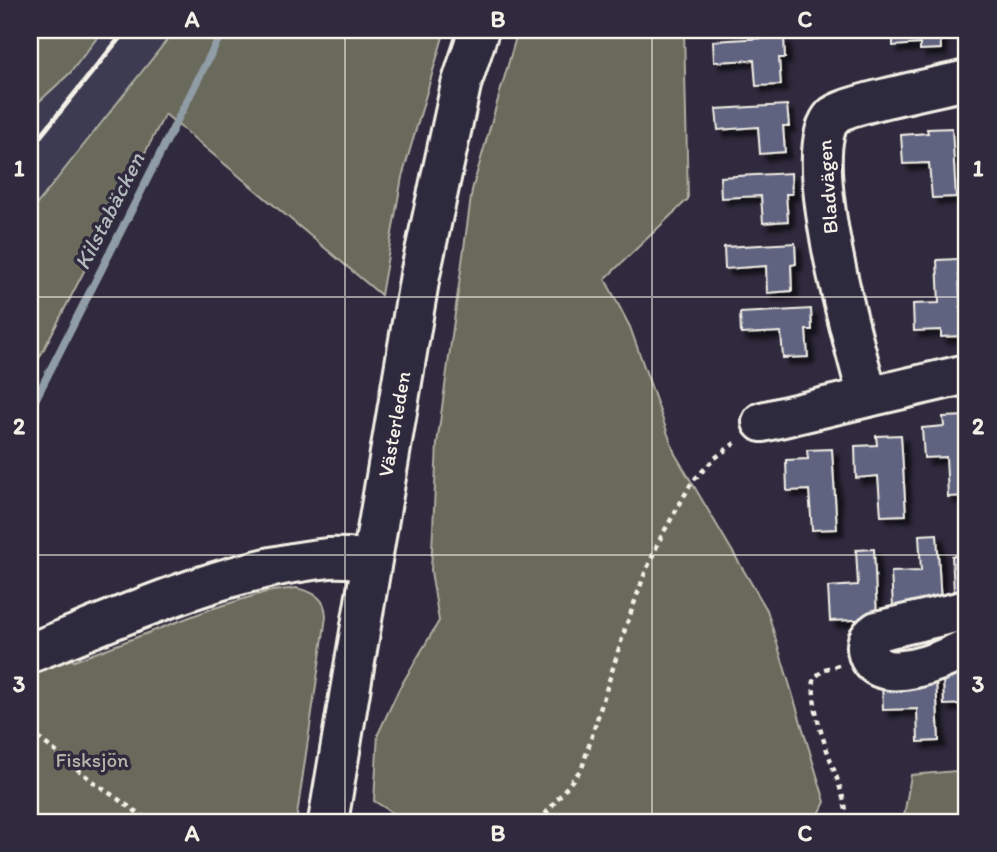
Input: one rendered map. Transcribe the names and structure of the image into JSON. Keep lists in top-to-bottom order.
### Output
{
  "streets": {
    "street": ["Bladvägen", "Västerleden"]
  },
  "water": ["Kilstabäcken"],
  "parks": ["Fisksjön"],
  "grid": {
    "columns": ["A", "B", "C"],
    "rows": ["1", "2", "3"]
  }
}
